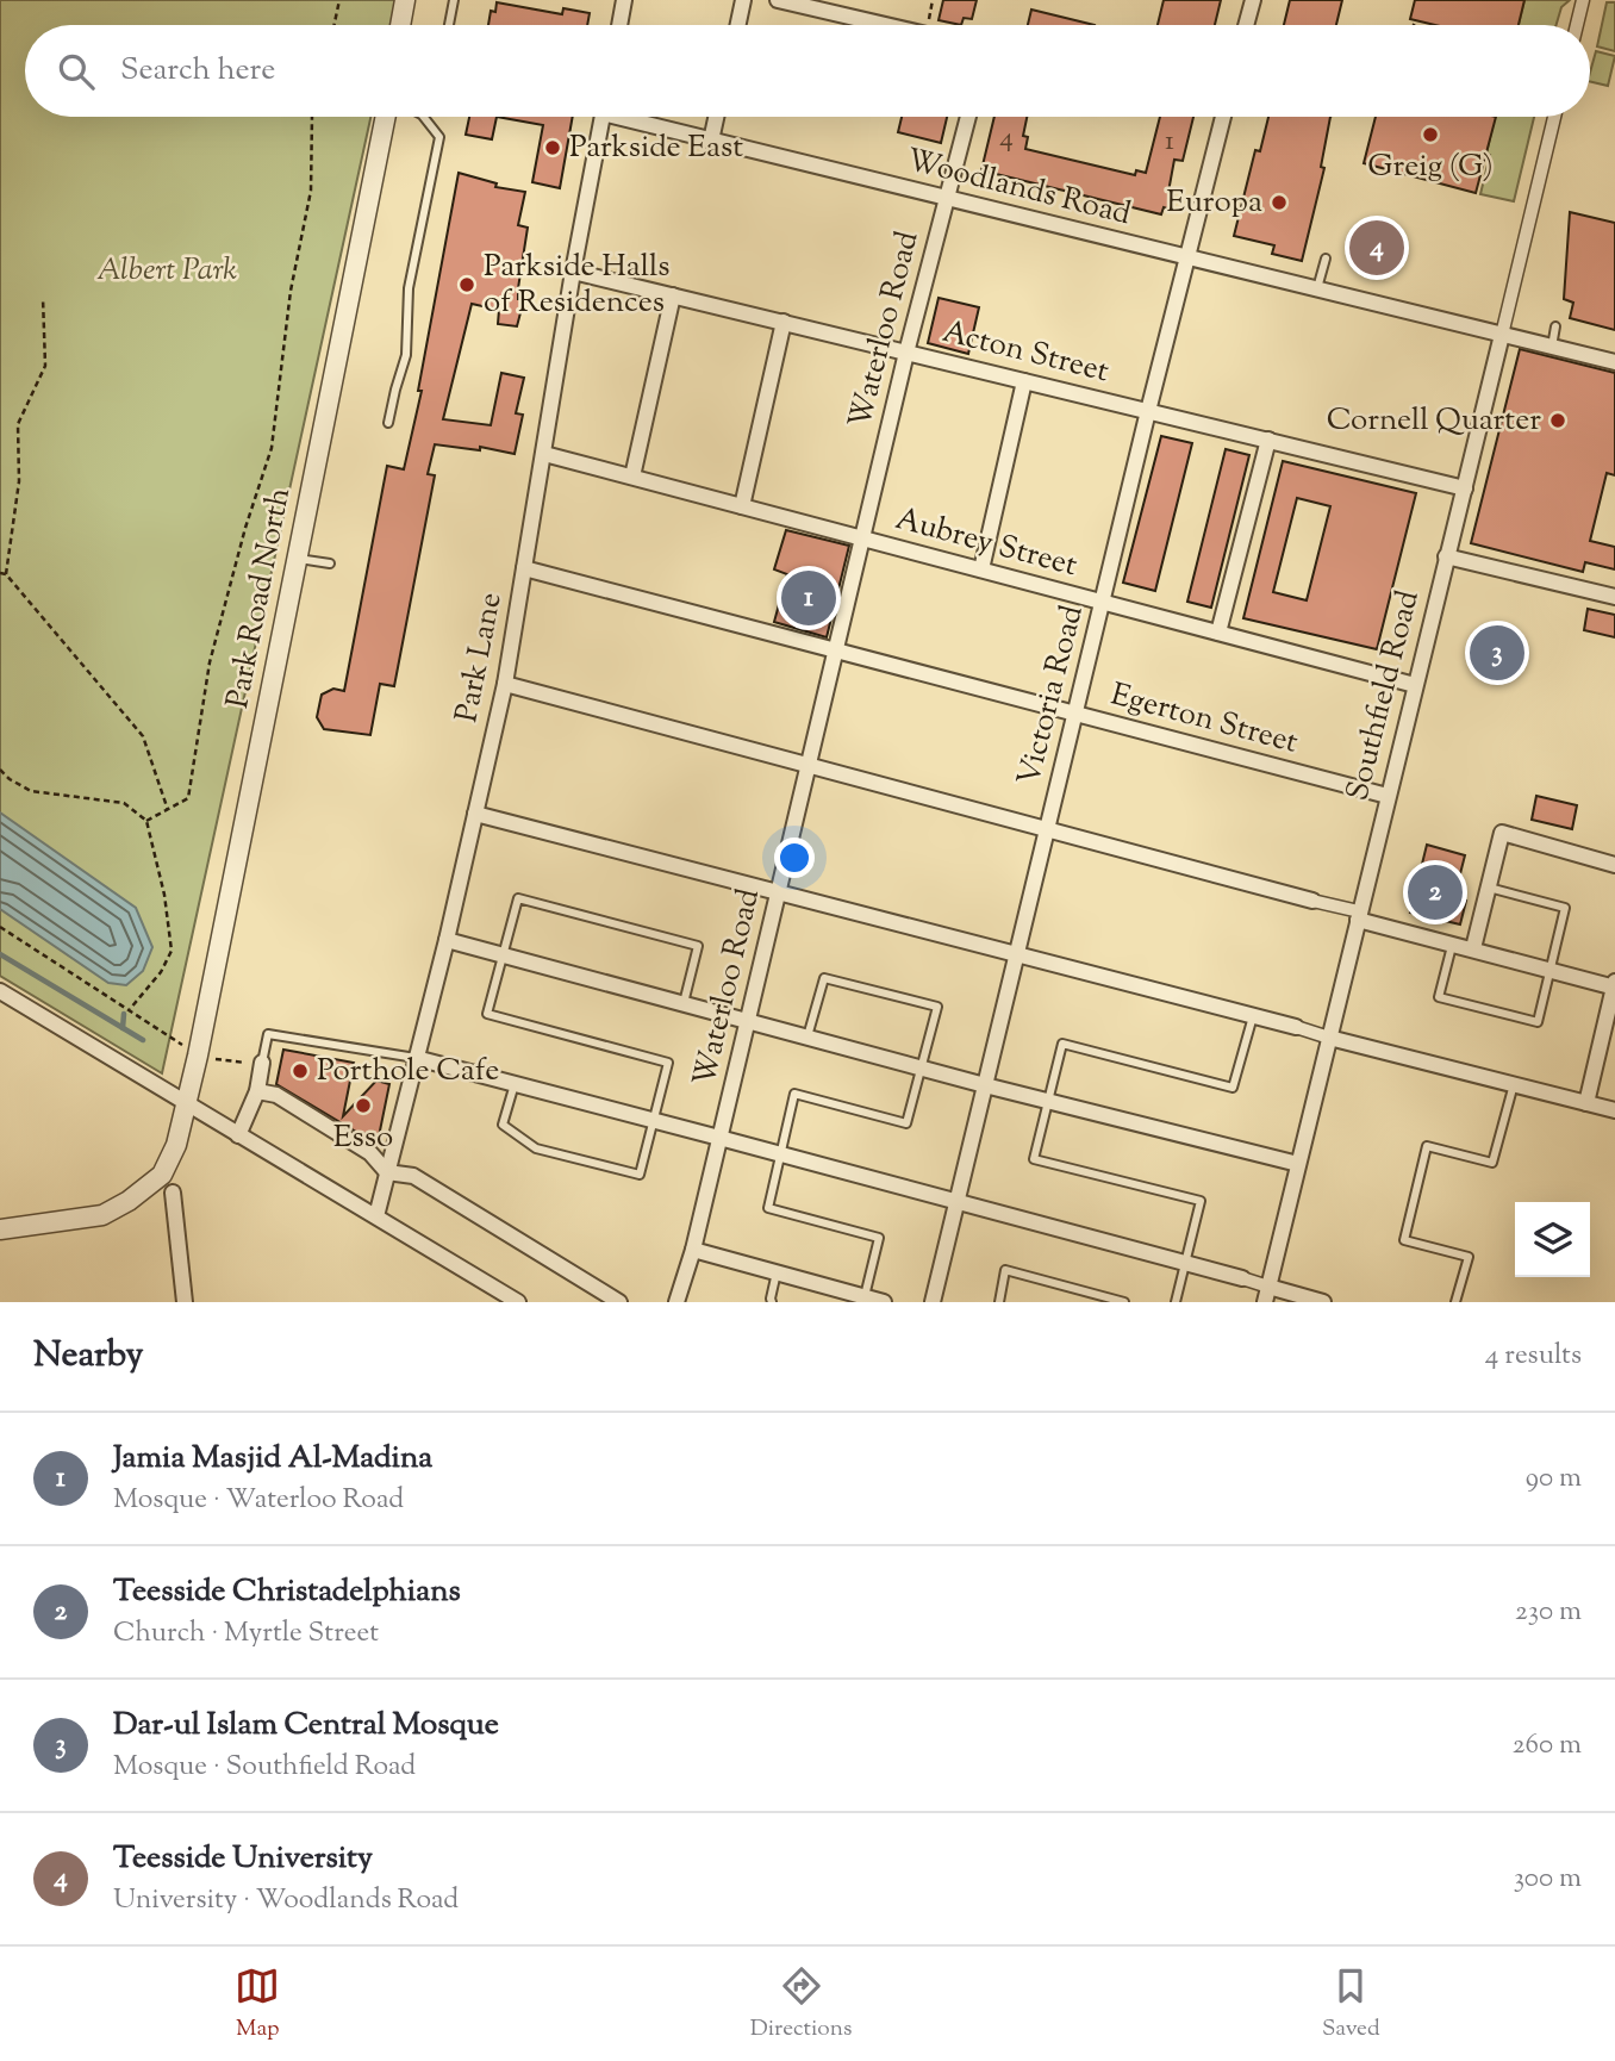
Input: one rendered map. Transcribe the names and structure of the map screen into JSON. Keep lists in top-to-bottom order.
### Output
{
  "streets": {
    "street": [
      "Woodlands Road",
      "Waterloo Road",
      "Acton Street",
      "Aubrey Street",
      "Park Road North",
      "Park Lane",
      "Victoria Road",
      "Southfield Road",
      "Egerton Street"
    ]
  },
  "crossings": [
    ["Woodlands Road", "Waterloo Road"],
    ["Woodlands Road", "Victoria Road"],
    ["Woodlands Road", "Southfield Road"],
    ["Waterloo Road", "Acton Street"],
    ["Waterloo Road", "Aubrey Street"],
    ["Waterloo Road", "Egerton Street"],
    ["Acton Street", "Park Lane"],
    ["Acton Street", "Victoria Road"],
    ["Acton Street", "Southfield Road"],
    ["Aubrey Street", "Park Lane"],
    ["Aubrey Street", "Victoria Road"],
    ["Aubrey Street", "Southfield Road"],
    ["Park Lane", "Egerton Street"],
    ["Victoria Road", "Egerton Street"],
    ["Southfield Road", "Egerton Street"]
  ],
  "parks": ["Albert Park"],
  "places": [
    "Greig (G)",
    "Parkside East",
    "Europa",
    "Parkside Halls of Residences",
    "Cornell Quarter",
    "Porthole Cafe",
    "Esso"
  ],
  "house_numbers": ["4", "1"],
  "page": {
    "search": "Search here",
    "pins": [
      "4",
      "1",
      "3",
      "2"
    ],
    "heading": ["Nearby", "4 results"],
    "list": [
      {
        "mark": "1",
        "name": "Jamia Masjid Al-Madina",
        "note": "Mosque · Waterloo Road",
        "value": "90 m"
      },
      {
        "mark": "2",
        "name": "Teesside Christadelphians",
        "note": "Church · Myrtle Street",
        "value": "230 m"
      },
      {
        "mark": "3",
        "name": "Dar-ul Islam Central Mosque",
        "note": "Mosque · Southfield Road",
        "value": "260 m"
      },
      {
        "mark": "4",
        "name": "Teesside University",
        "note": "University · Woodlands Road",
        "value": "300 m"
      }
    ],
    "nav": ["Map", "Directions", "Saved"]
  }
}
